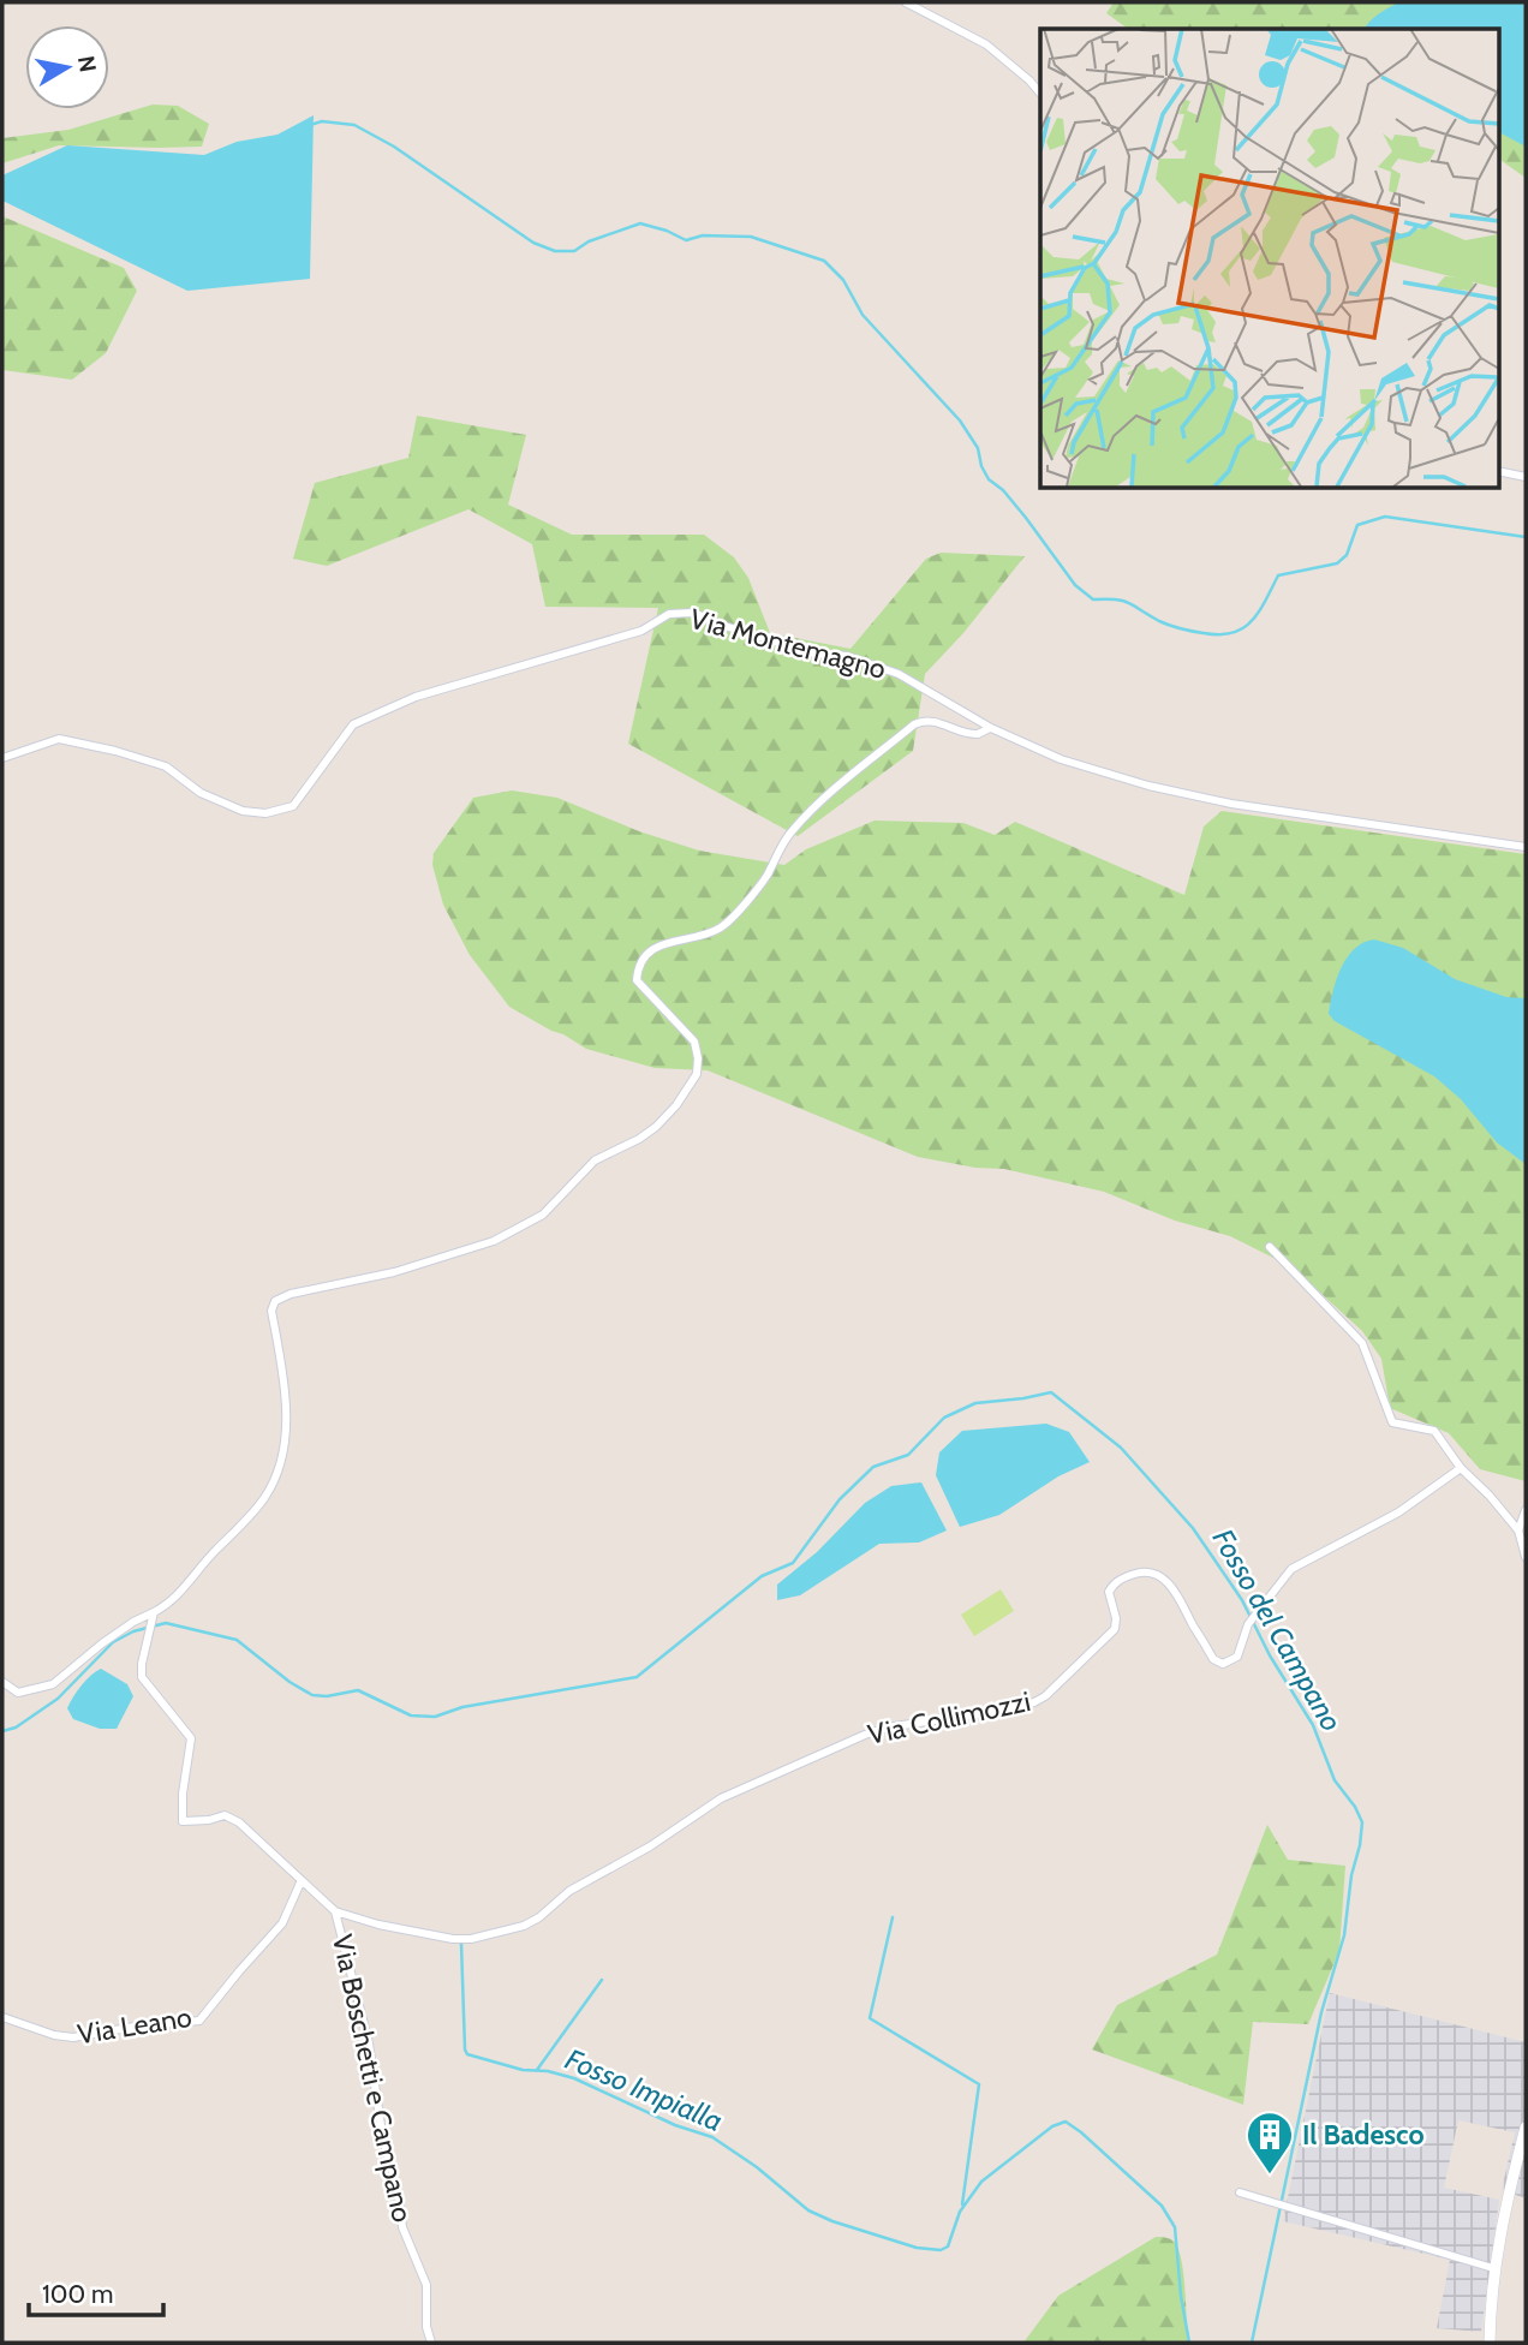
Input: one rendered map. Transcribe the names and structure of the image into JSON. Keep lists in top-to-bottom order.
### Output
{
  "streets": {
    "street": [
      "Via Montemagno",
      "Via Collimozzi",
      "Via Leano",
      "Via Boschetti e Campano"
    ]
  },
  "crossings": [
    ["Via Collimozzi", "Via Boschetti e Campano"],
    ["Via Leano", "Via Boschetti e Campano"]
  ],
  "water": ["Fosso del Campano", "Fosso Impialla"],
  "places": {
    "building": ["Il Badesco"]
  },
  "scale_bar": "100 m",
  "north": "right"
}
